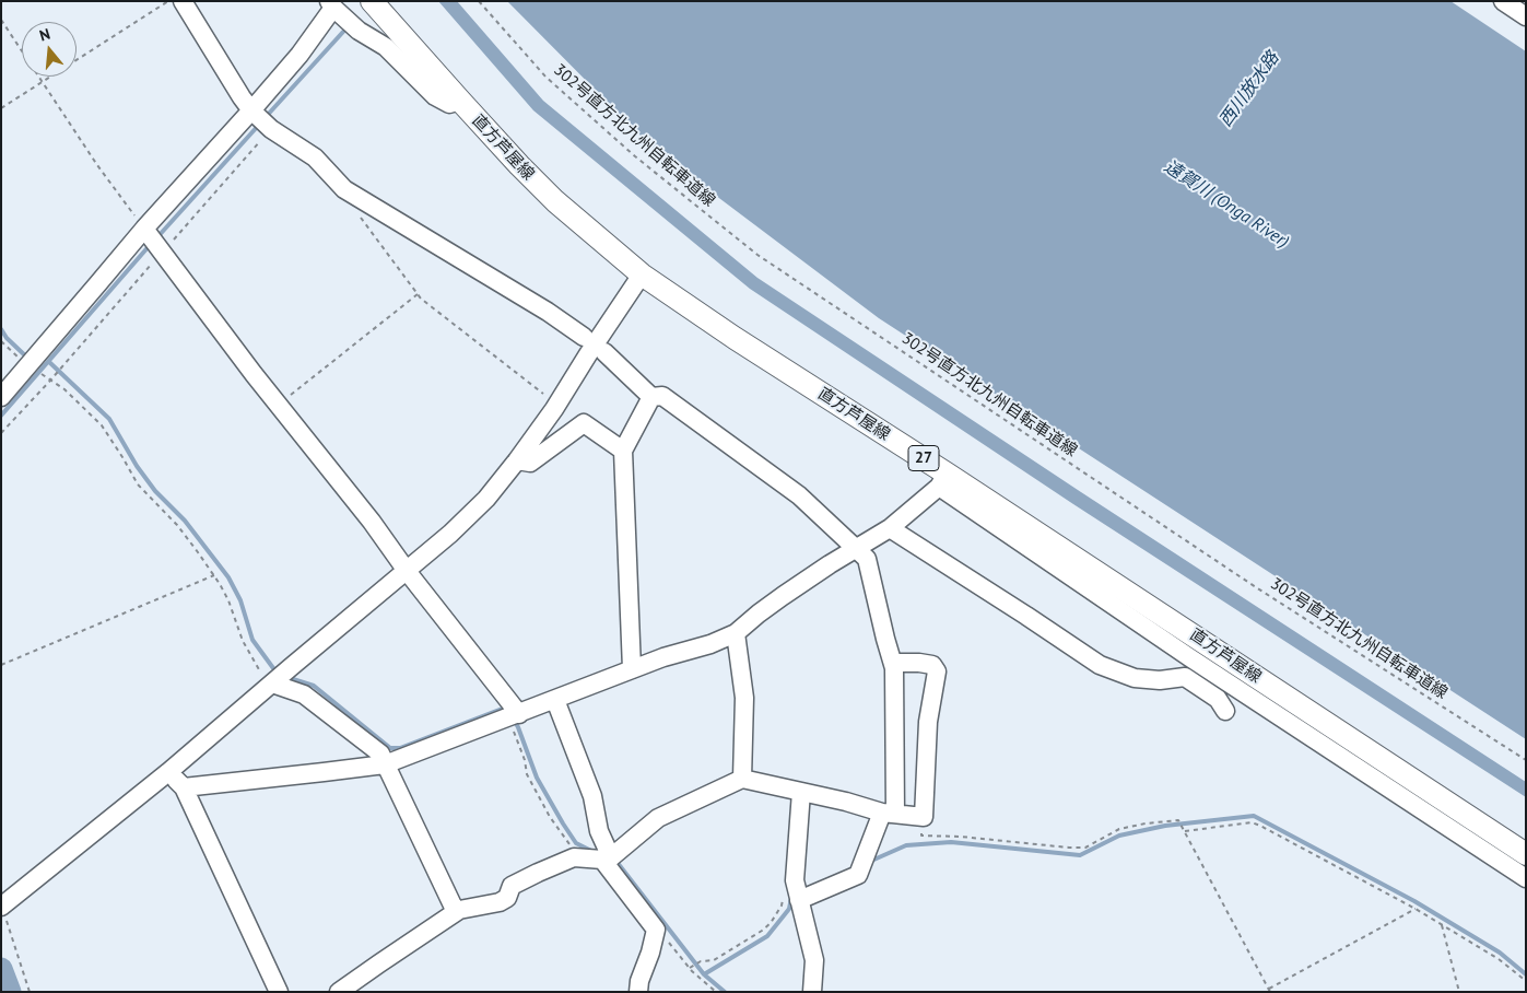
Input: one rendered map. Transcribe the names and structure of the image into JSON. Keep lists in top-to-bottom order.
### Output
{
  "streets": {
    "main road": ["直方芦屋線", "27"],
    "path": ["302号直方北九州自転車道線"]
  },
  "water": ["西川放水路", "遠賀川 (Onga River)"],
  "north": "top"
}
